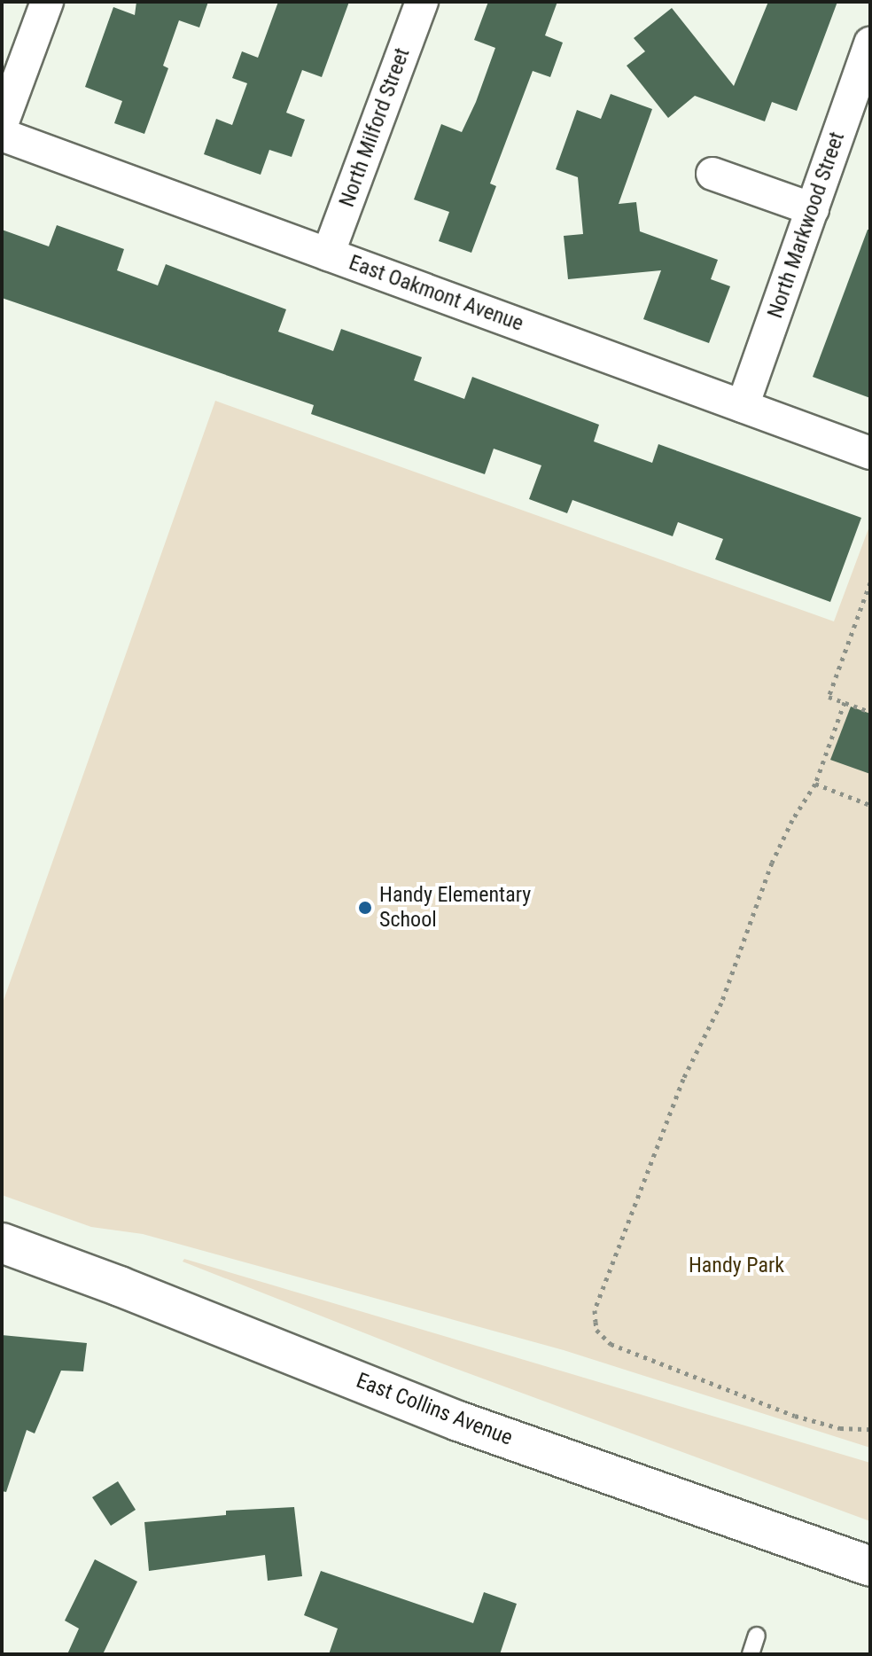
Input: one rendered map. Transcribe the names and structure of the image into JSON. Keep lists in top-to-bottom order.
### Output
{
  "streets": {
    "street": [
      "North Milford Street",
      "North Markwood Street",
      "East Oakmont Avenue",
      "East Collins Avenue"
    ]
  },
  "crossings": [
    ["North Milford Street", "East Oakmont Avenue"],
    ["North Markwood Street", "East Oakmont Avenue"]
  ],
  "parks": ["Handy Park"],
  "places": ["Handy Elementary School"]
}
